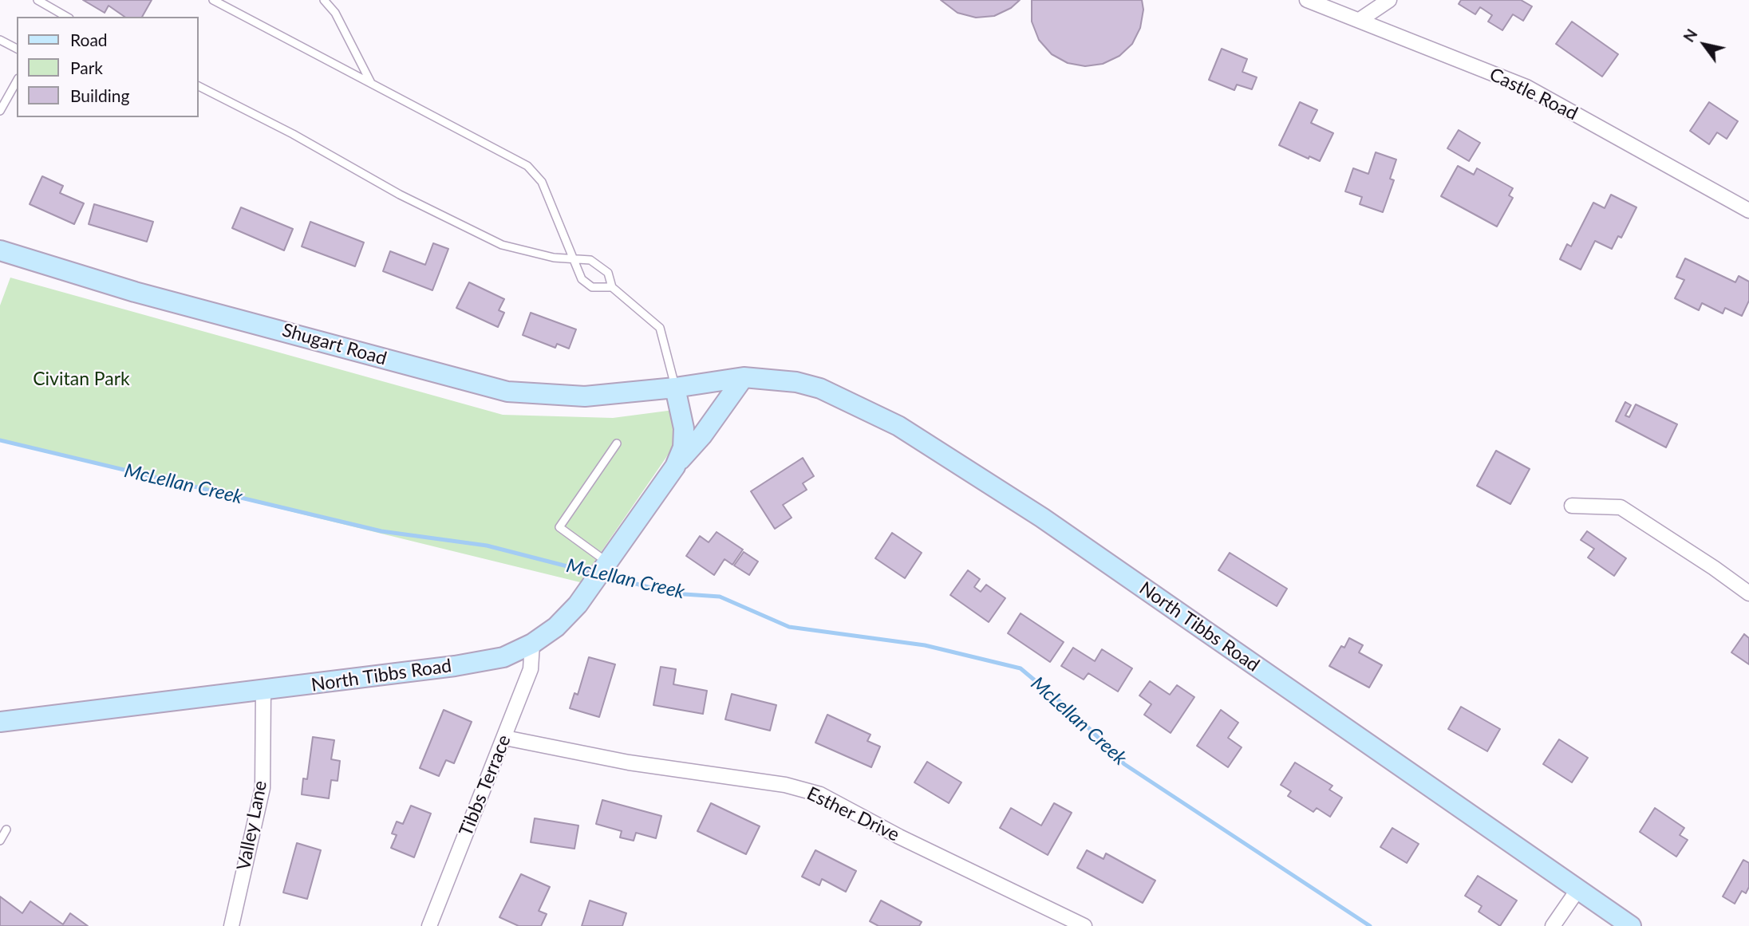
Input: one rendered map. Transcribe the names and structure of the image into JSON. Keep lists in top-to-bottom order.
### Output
{
  "streets": {
    "street": [
      "Castle Road",
      "Shugart Road",
      "North Tibbs Road",
      "Tibbs Terrace",
      "Esther Drive",
      "Valley Lane"
    ]
  },
  "crossings": [
    ["Shugart Road", "North Tibbs Road"],
    ["North Tibbs Road", "Tibbs Terrace"],
    ["North Tibbs Road", "Valley Lane"],
    ["Tibbs Terrace", "Esther Drive"]
  ],
  "water": ["McLellan Creek"],
  "parks": ["Civitan Park"],
  "legend": ["Road", "Park", "Building"],
  "north": "top left"
}
